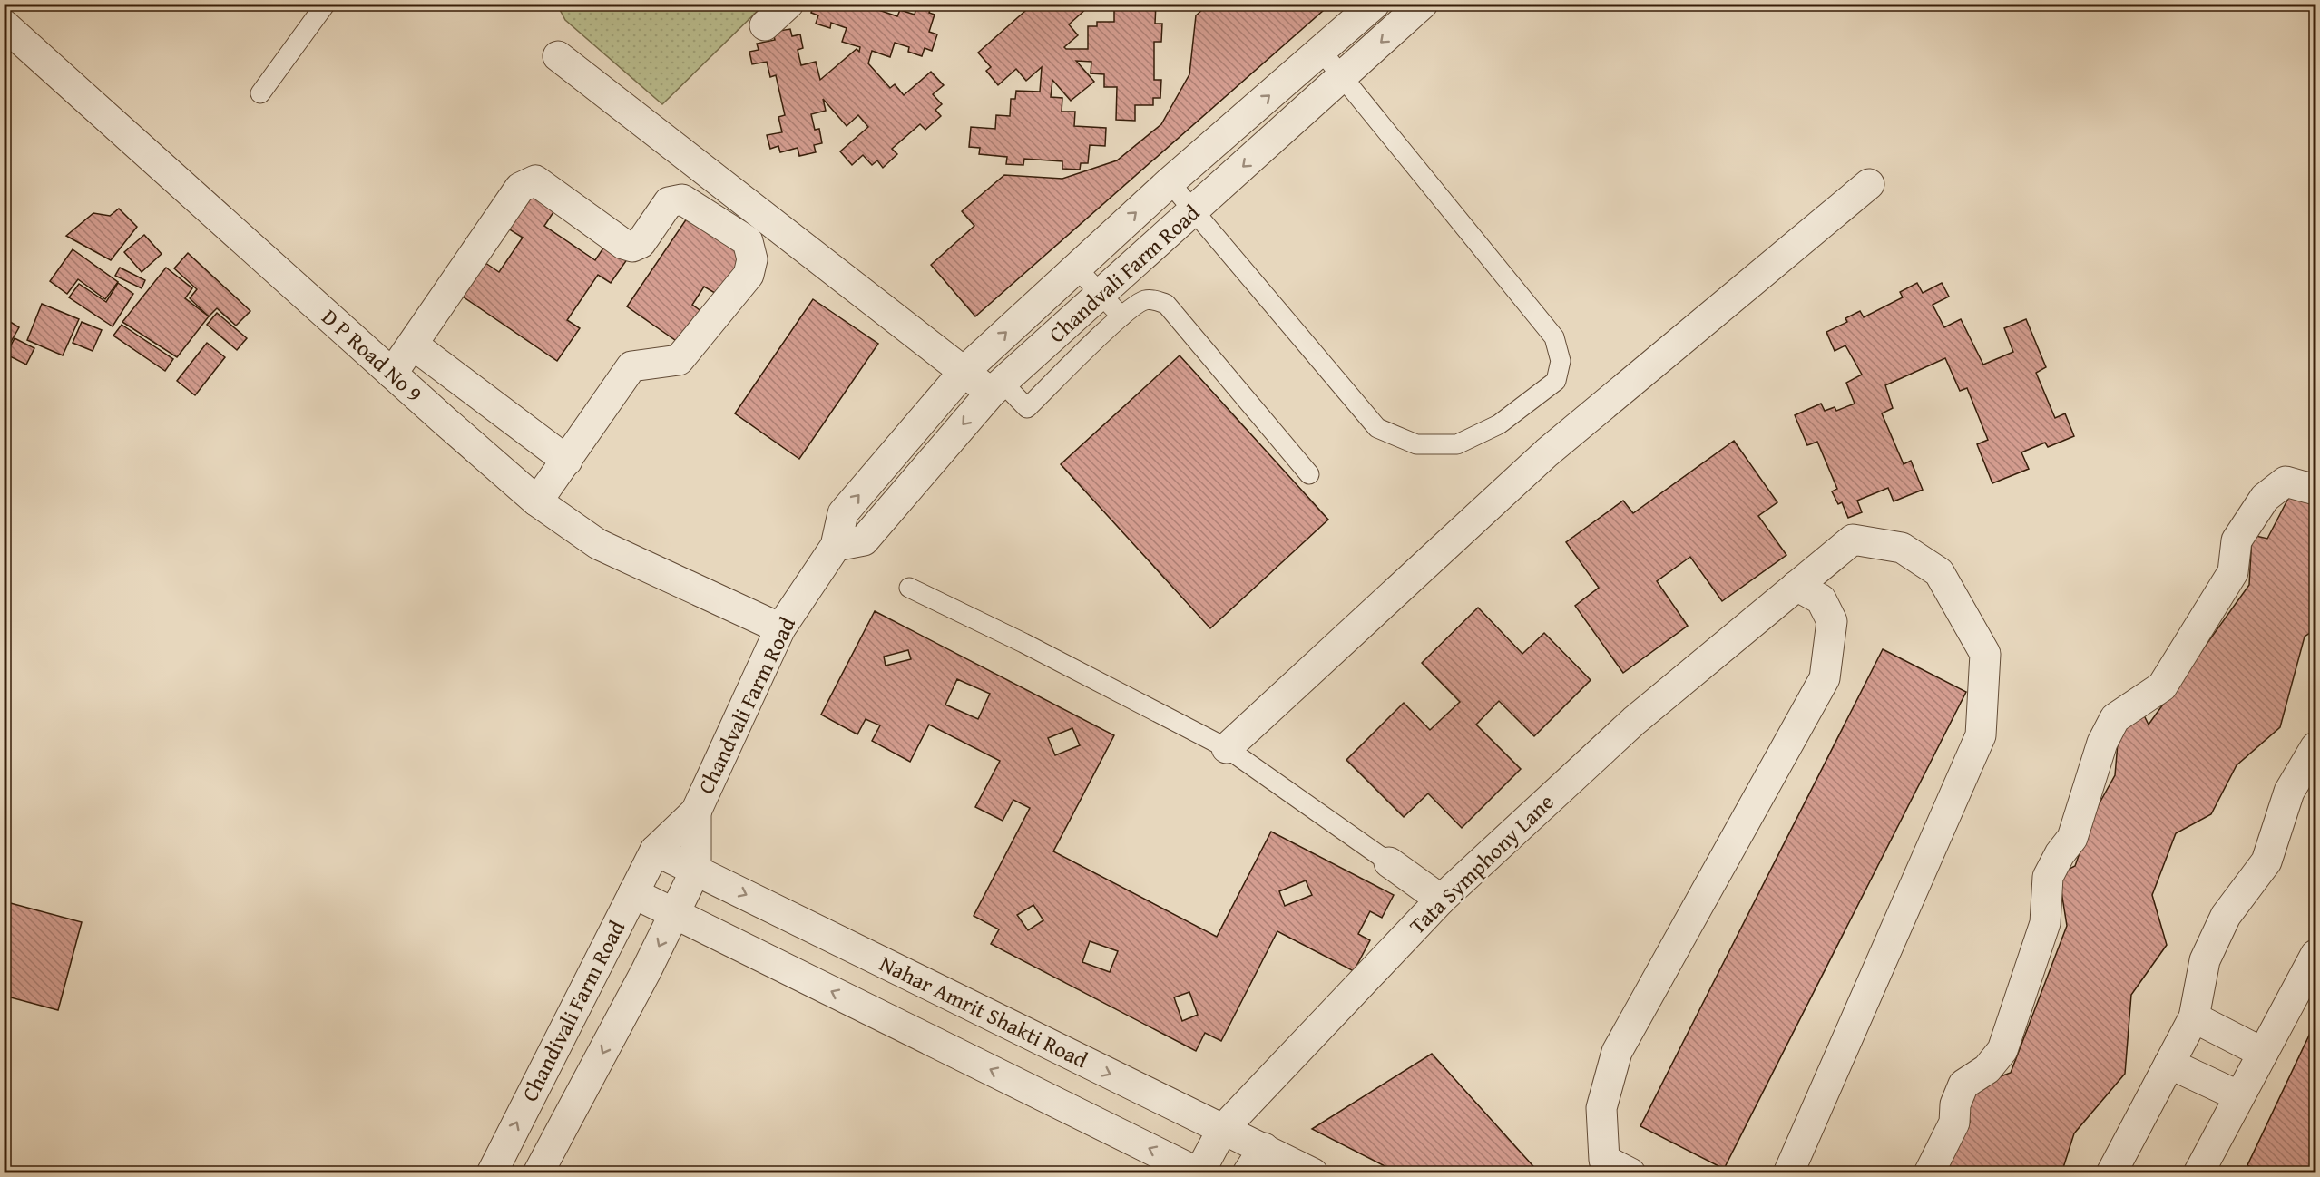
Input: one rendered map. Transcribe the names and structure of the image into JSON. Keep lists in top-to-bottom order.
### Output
{
  "streets": {
    "street": [
      "Chandvali Farm Road",
      "D P Road No 9",
      "Tata Symphony Lane",
      "Chandivali Farm Road",
      "Nahar Amrit Shakti Road"
    ]
  },
  "crossings": [
    ["Chandvali Farm Road", "D P Road No 9"],
    ["Chandvali Farm Road", "Chandivali Farm Road"],
    ["Tata Symphony Lane", "Nahar Amrit Shakti Road"],
    ["Chandivali Farm Road", "Nahar Amrit Shakti Road"]
  ]
}
